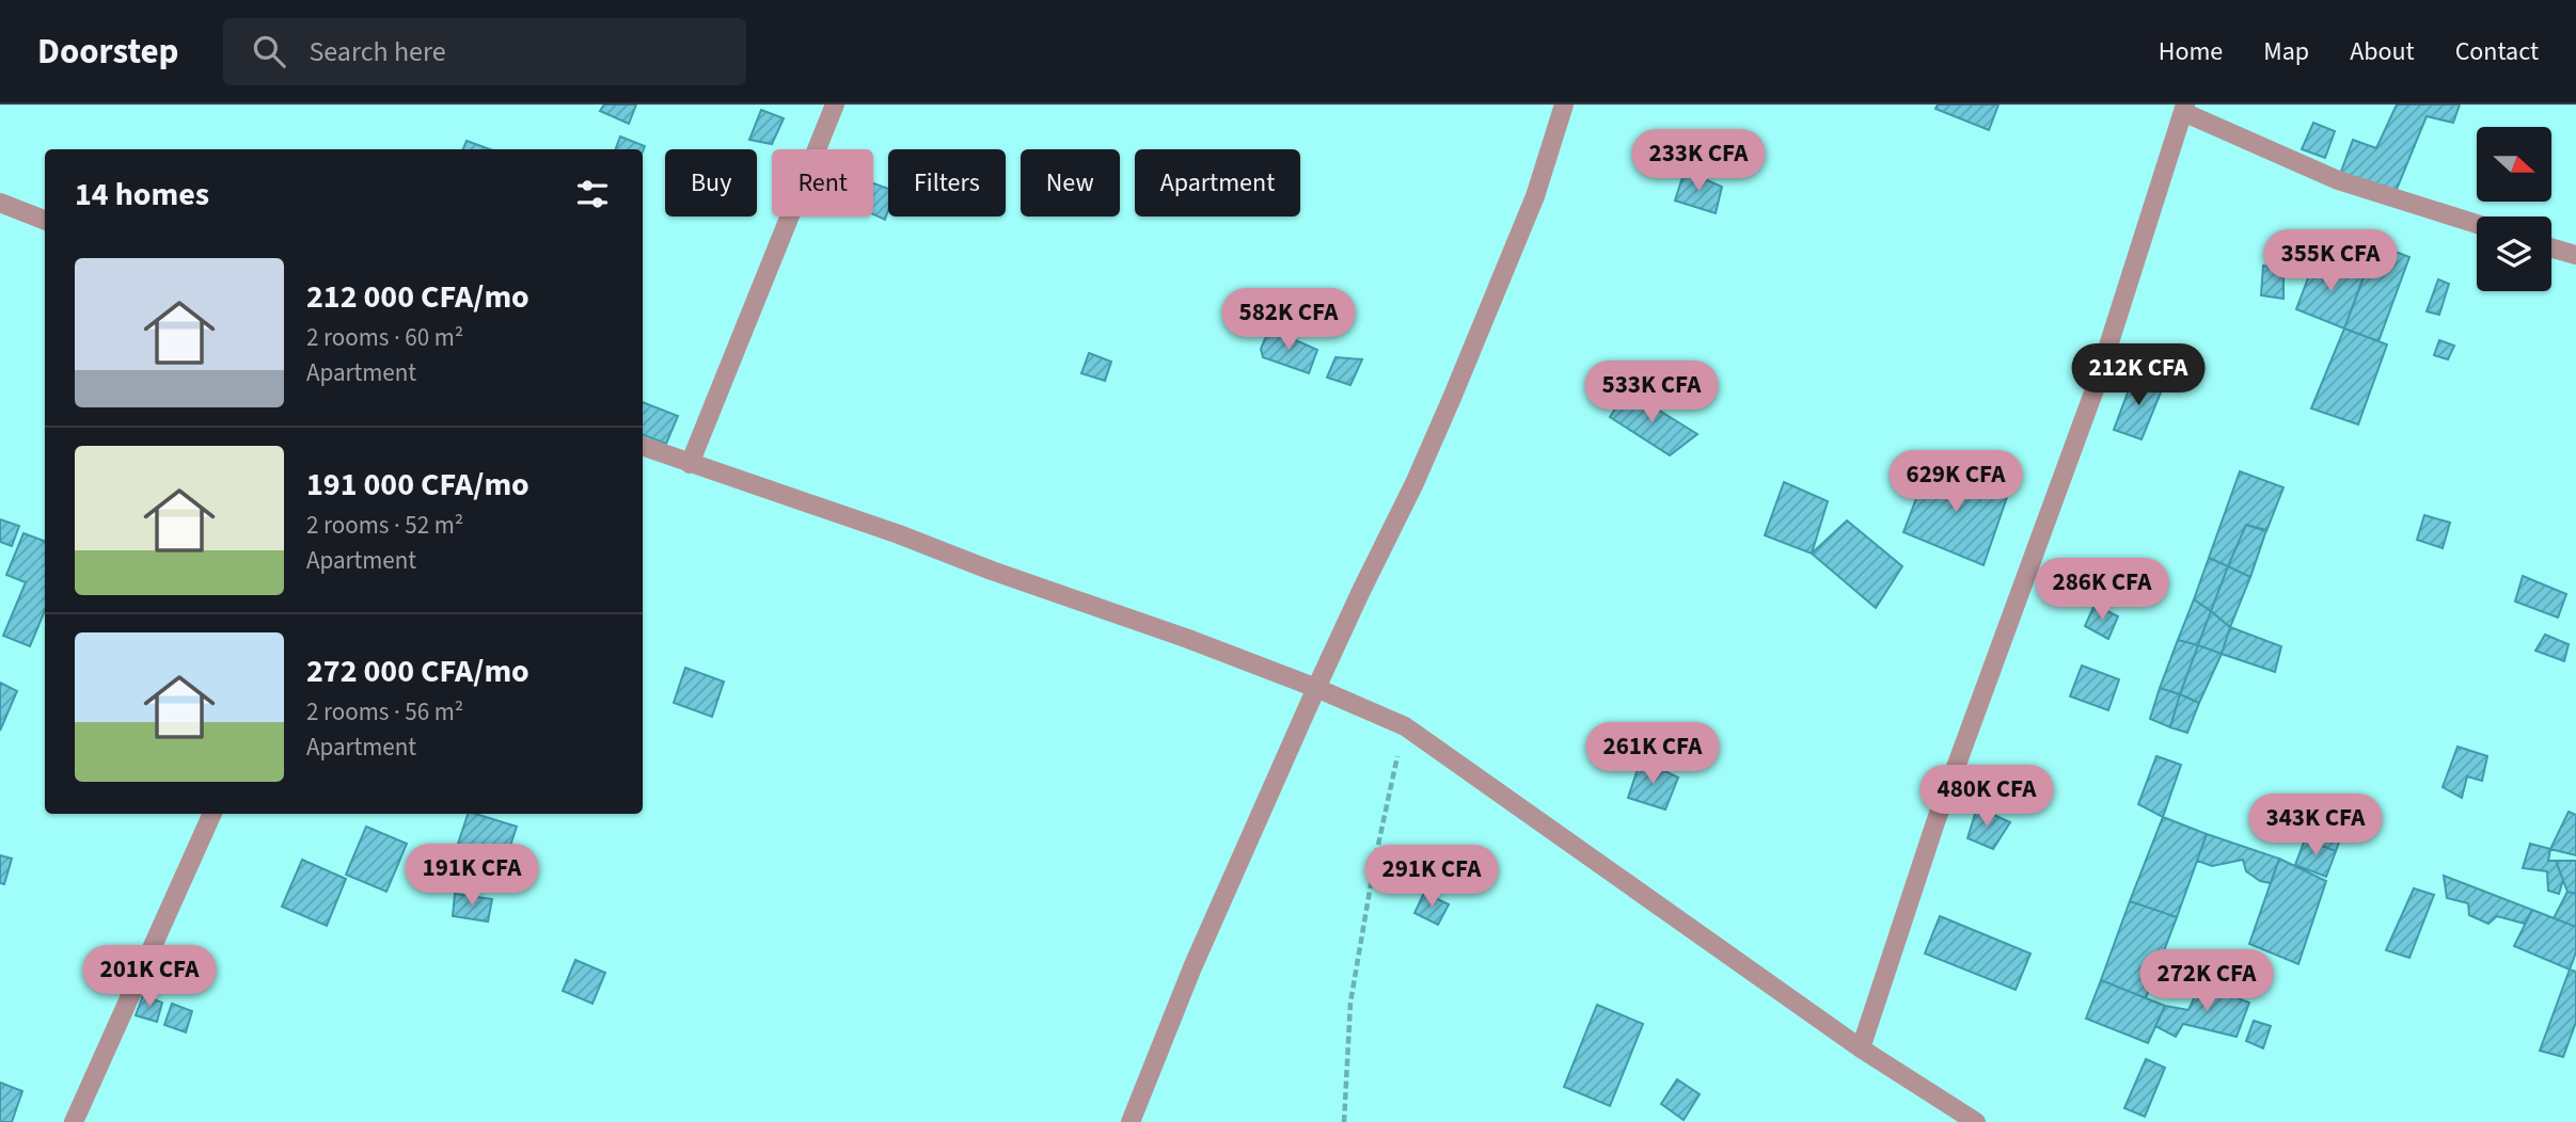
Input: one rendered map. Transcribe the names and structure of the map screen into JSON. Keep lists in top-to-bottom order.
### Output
{
  "north": "right",
  "page": {
    "header": "Doorstep",
    "search": "Search here",
    "nav": [
      "Home",
      "Map",
      "About",
      "Contact"
    ],
    "price": [
      "233K CFA",
      "355K CFA",
      "582K CFA",
      "212K CFA",
      "533K CFA",
      "629K CFA",
      "286K CFA",
      "261K CFA",
      "480K CFA",
      "343K CFA",
      "191K CFA",
      "291K CFA",
      "201K CFA",
      "272K CFA"
    ],
    "chip": [
      "Buy",
      "Rent",
      "Filters",
      "New",
      "Apartment"
    ],
    "heading": "14 homes",
    "list": [
      {
        "name": "212 000 CFA/mo",
        "note": "2 rooms · 60 m² · Apartment"
      },
      {
        "name": "191 000 CFA/mo",
        "note": "2 rooms · 52 m² · Apartment"
      },
      {
        "name": "272 000 CFA/mo",
        "note": "2 rooms · 56 m² · Apartment"
      }
    ]
  }
}
